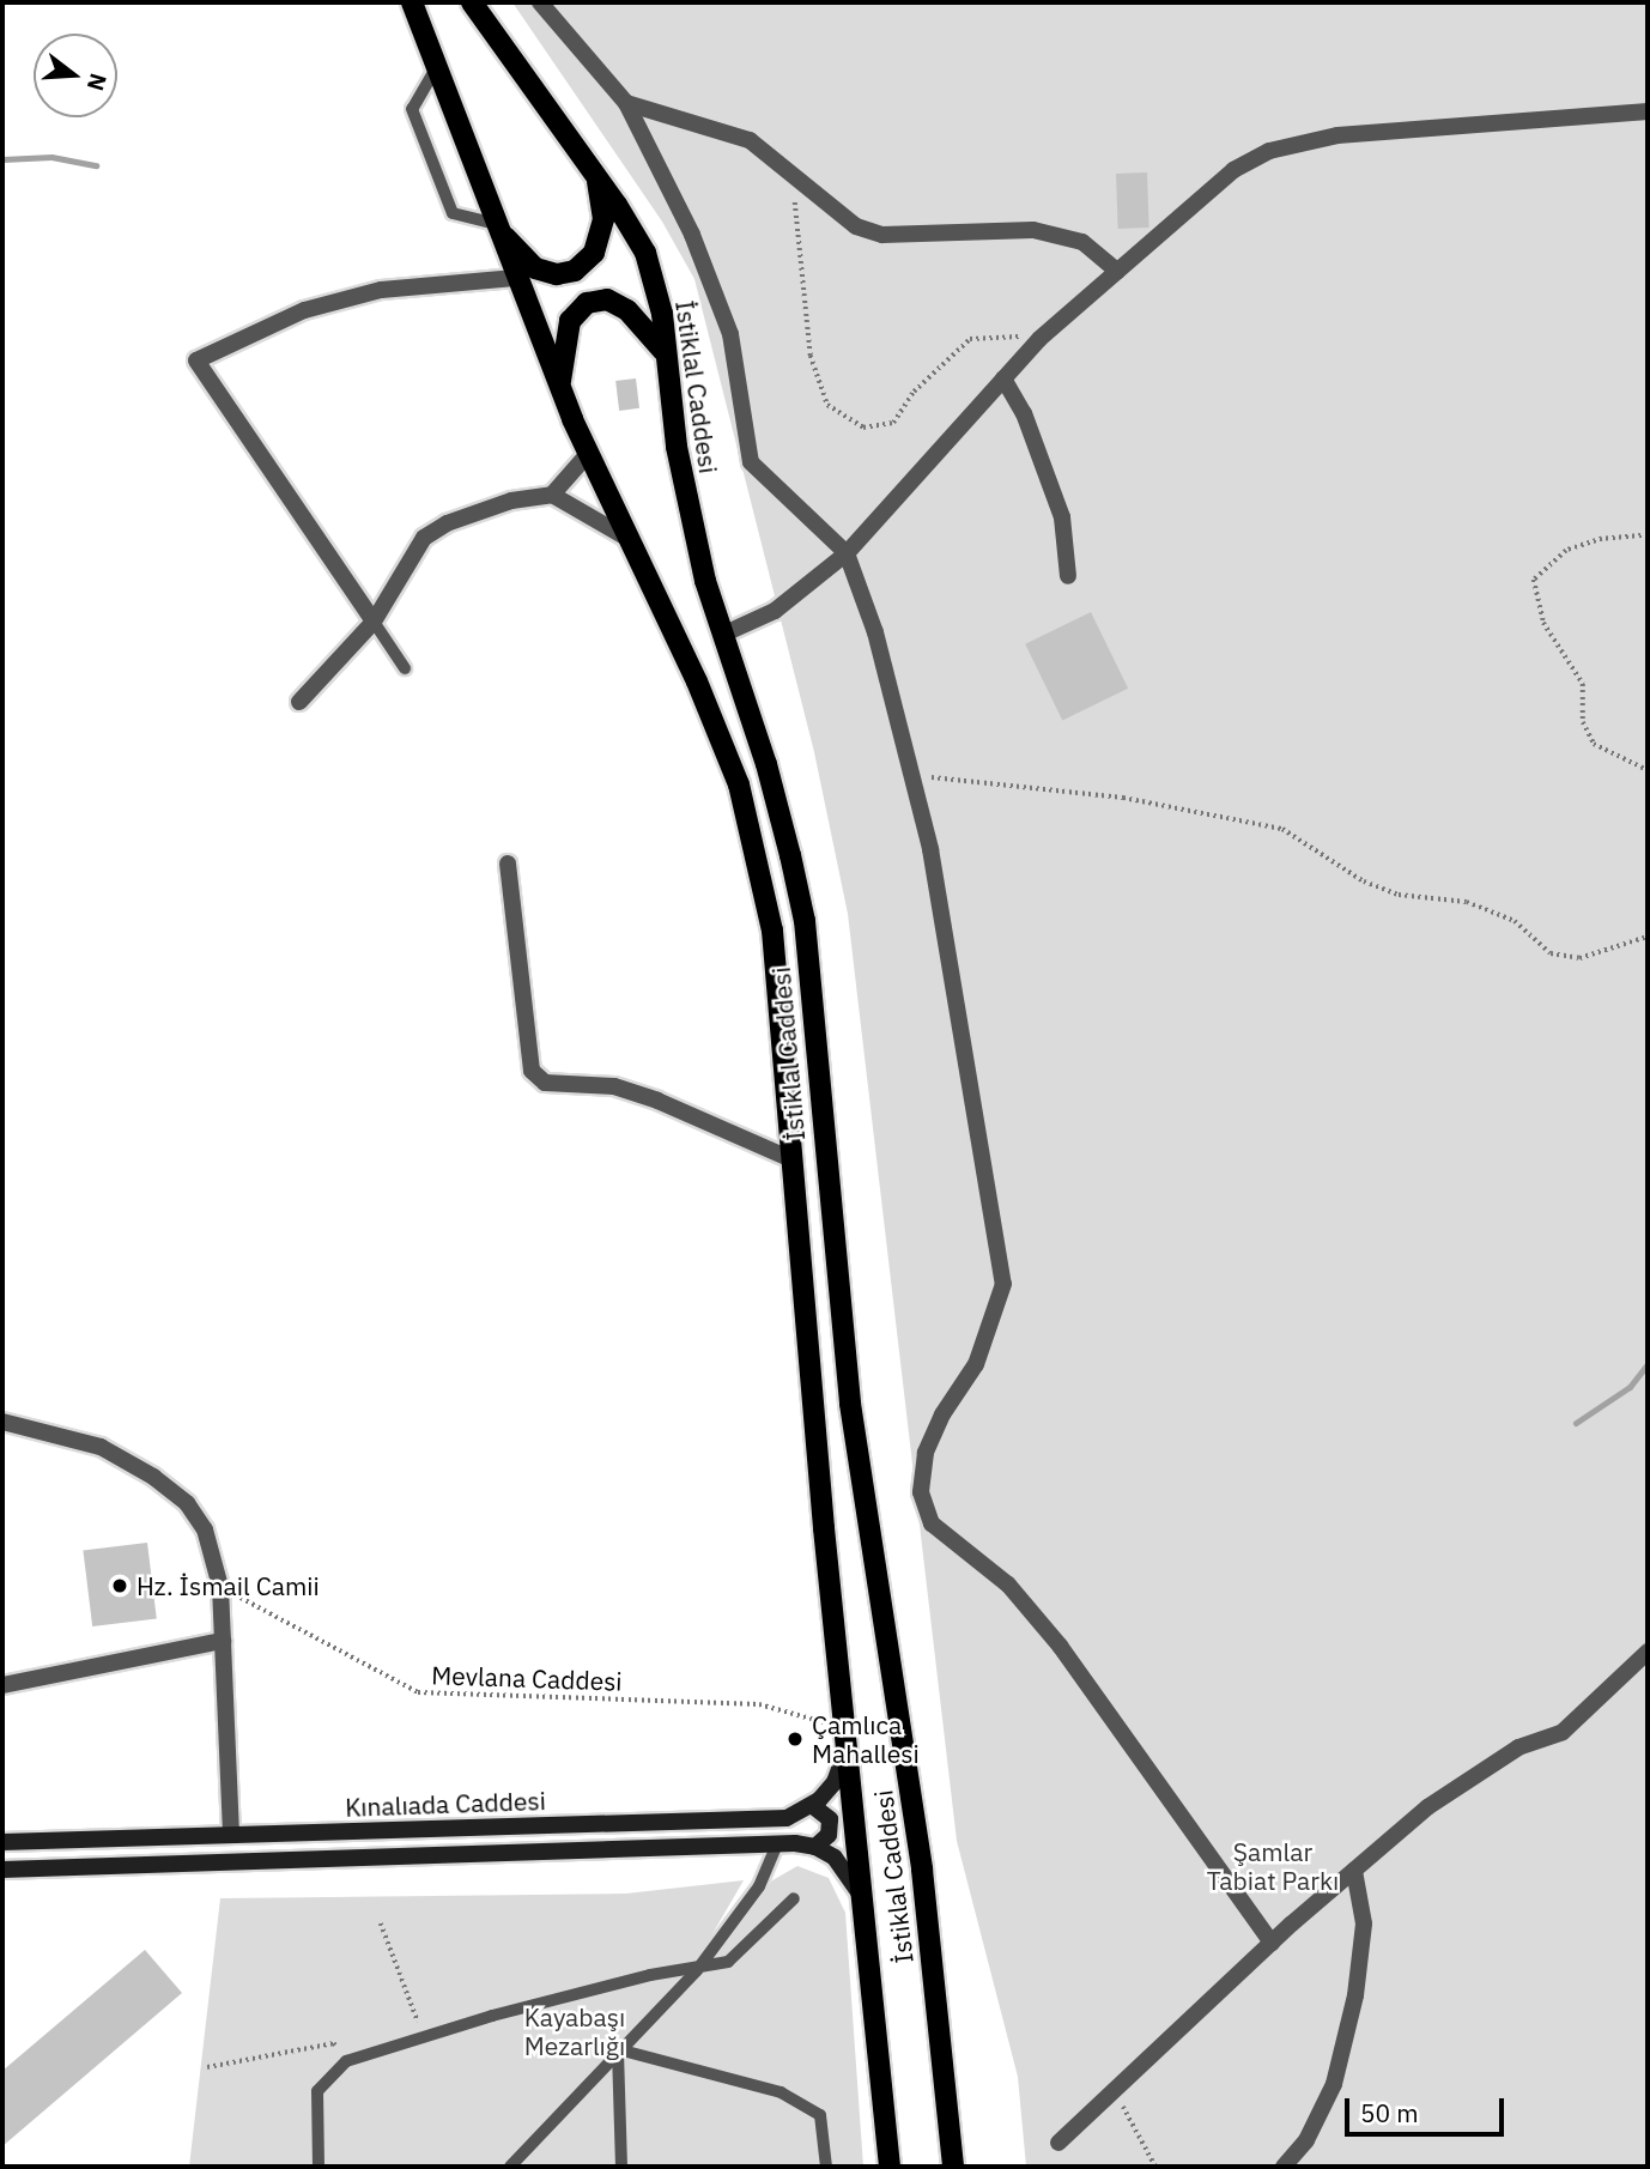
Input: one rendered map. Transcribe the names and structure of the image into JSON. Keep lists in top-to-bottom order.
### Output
{
  "streets": {
    "main road": ["İstiklal Caddesi", "Kınalıada Caddesi"],
    "path": ["Mevlana Caddesi"]
  },
  "crossings": [
    ["İstiklal Caddesi", "Mevlana Caddesi"]
  ],
  "parks": ["Şamlar Tabiat Parkı", "Kayabaşı Mezarlığı"],
  "places": ["Hz. İsmail Camii", "Çamlıca Mahallesi"],
  "scale_bar": "50 m",
  "north": "right"
}
